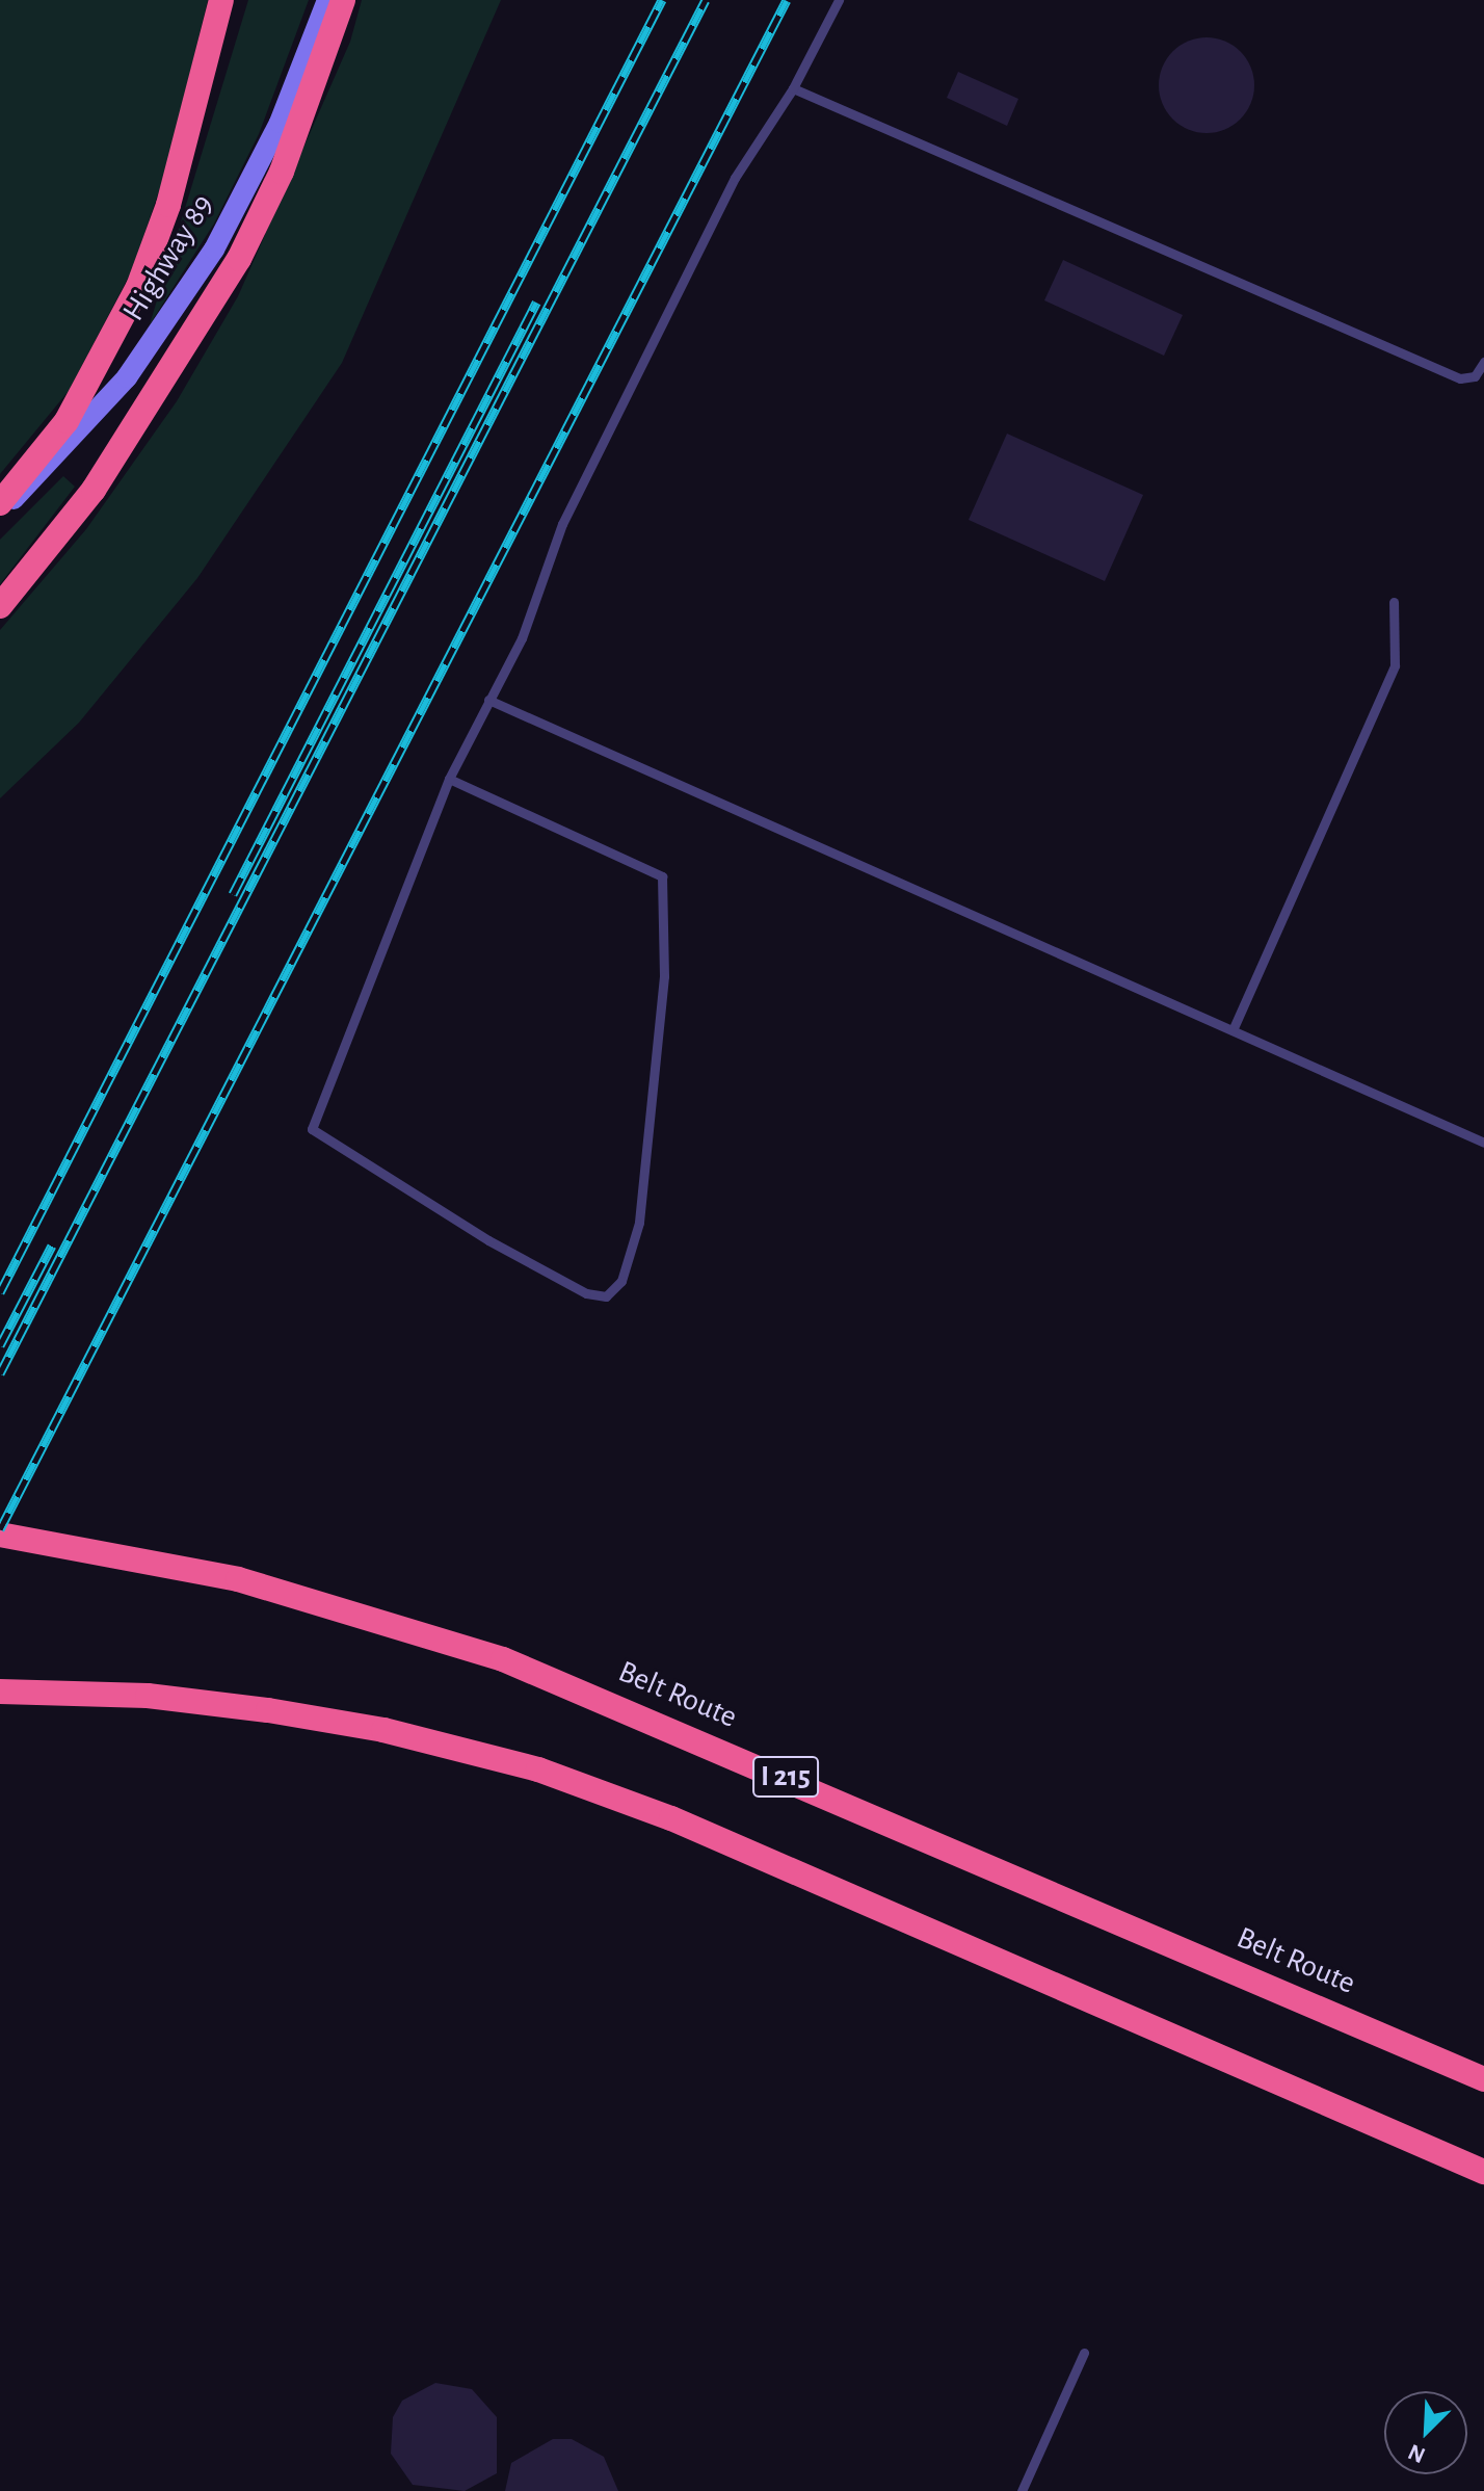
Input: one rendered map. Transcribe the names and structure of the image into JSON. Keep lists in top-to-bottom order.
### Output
{
  "streets": {
    "highway": ["Belt Route", "I 215"],
    "main road": ["Highway 89"]
  },
  "north": "bottom left"
}
